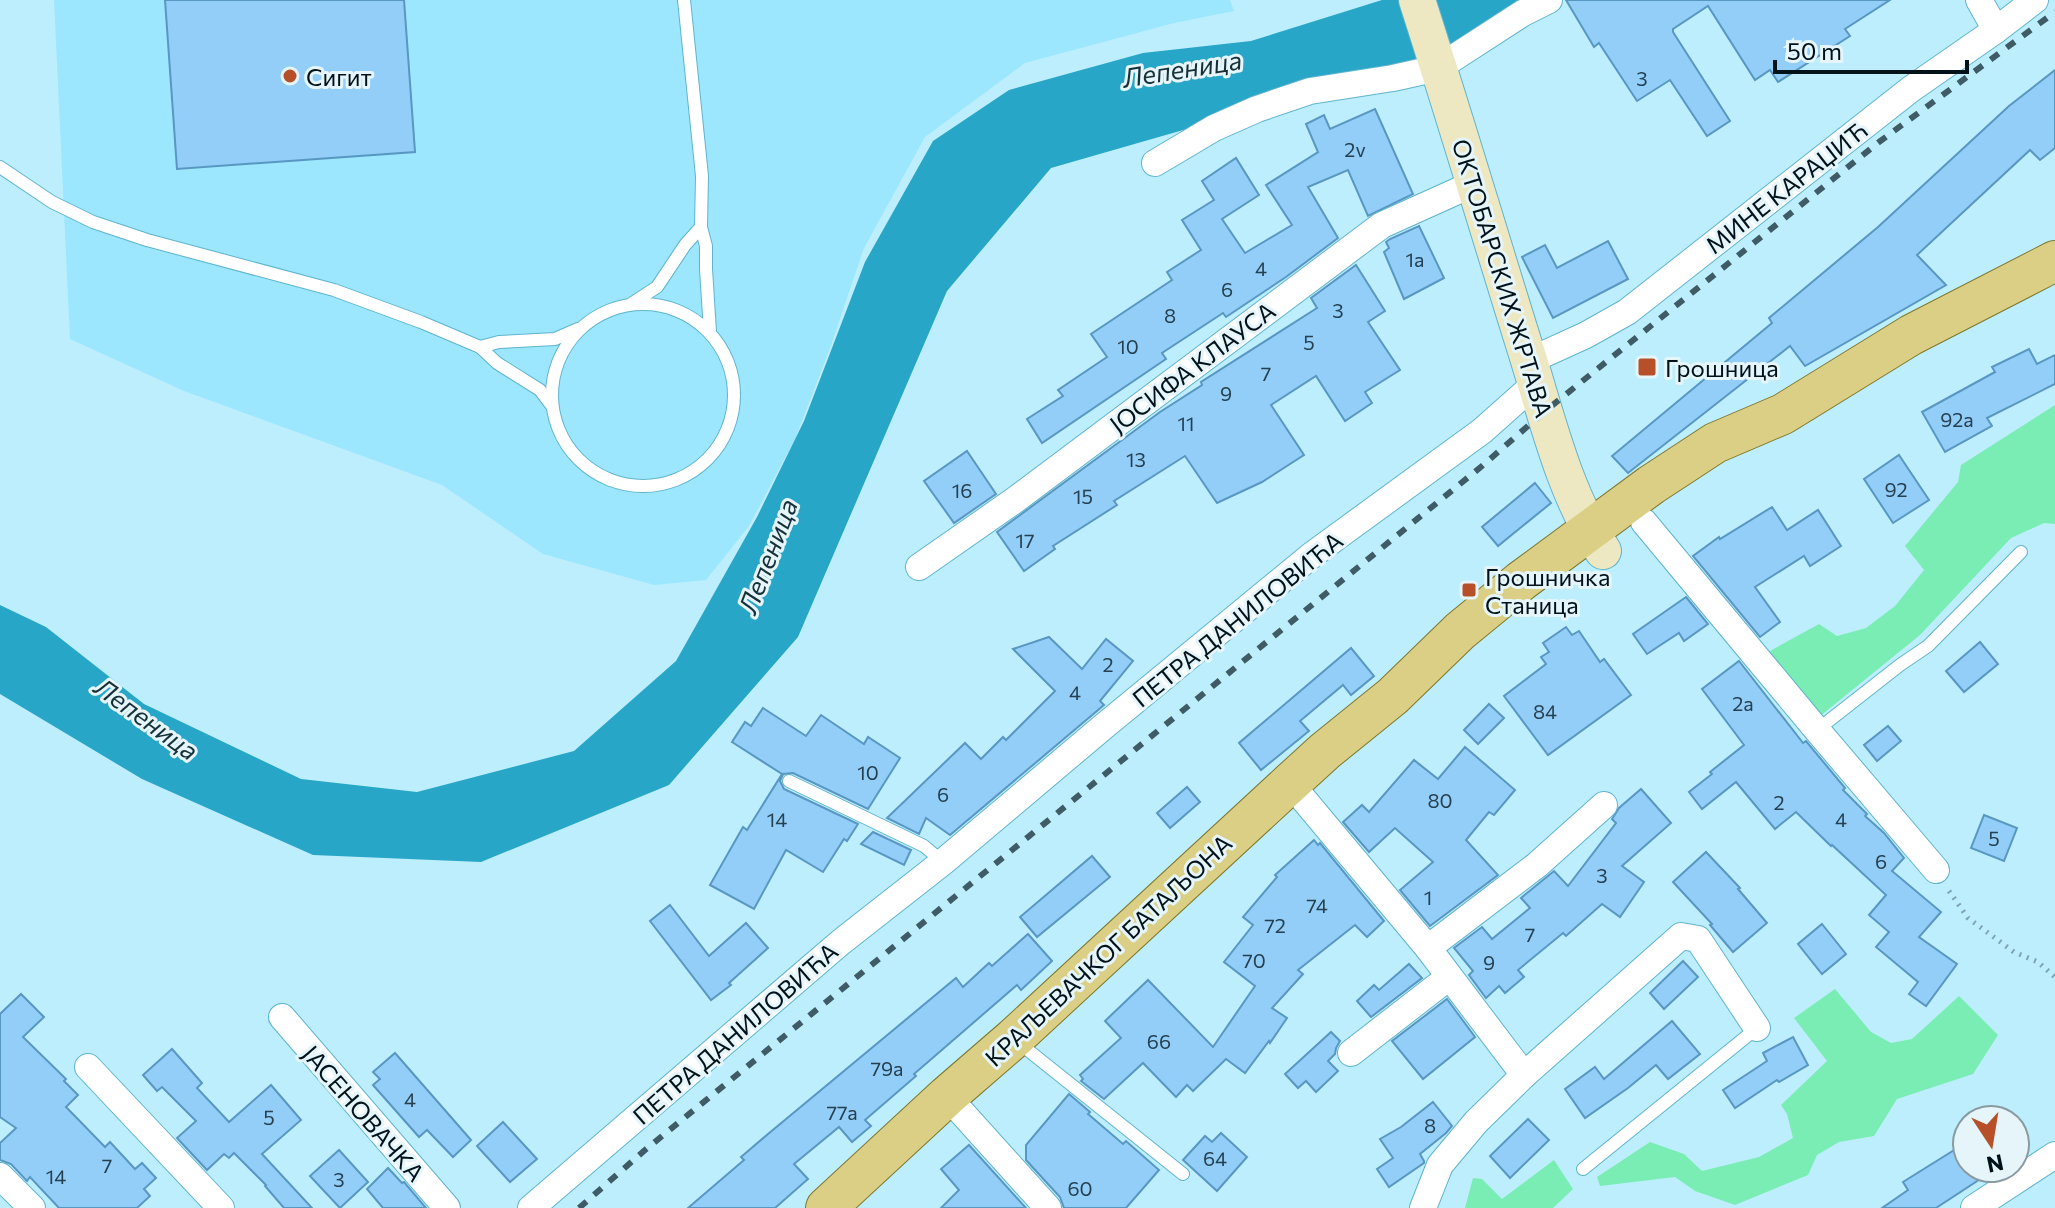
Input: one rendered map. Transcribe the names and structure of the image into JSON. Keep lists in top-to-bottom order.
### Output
{
  "streets": {
    "main road": ["КРАЉЕВАЧКОГ БАТАЉОНА"],
    "street": [
      "МИНЕ КАРАЏИЋ",
      "ОКТОБАРСКИХ ЖРТАВА",
      "ЈОСИФА КЛАУСА",
      "ПЕТРА ДАНИЛОВИЋА",
      "ЈАСЕНОВАЧКА"
    ]
  },
  "crossings": [
    ["МИНЕ КАРАЏИЋ", "ОКТОБАРСКИХ ЖРТАВА"],
    ["МИНЕ КАРАЏИЋ", "ПЕТРА ДАНИЛОВИЋА"],
    ["ОКТОБАРСКИХ ЖРТАВА", "ЈОСИФА КЛАУСА"],
    ["ОКТОБАРСКИХ ЖРТАВА", "ПЕТРА ДАНИЛОВИЋА"],
    ["ОКТОБАРСКИХ ЖРТАВА", "КРАЉЕВАЧКОГ БАТАЉОНА"]
  ],
  "water": ["Лепеница"],
  "places": {
    "other": ["Сигит"],
    "transit": ["Грошница", "Грошничка Станица"]
  },
  "house_numbers": [
    "3",
    "2v",
    "1a",
    "4",
    "6",
    "3",
    "8",
    "5",
    "10",
    "7",
    "9",
    "92a",
    "11",
    "13",
    "92",
    "16",
    "15",
    "17",
    "2",
    "4",
    "2a",
    "84",
    "10",
    "6",
    "80",
    "2",
    "14",
    "4",
    "5",
    "6",
    "3",
    "1",
    "74",
    "72",
    "7",
    "70",
    "9",
    "66",
    "79a",
    "4",
    "77a",
    "5",
    "8",
    "64",
    "7",
    "14",
    "3",
    "60"
  ],
  "scale_bar": "50 m",
  "north": "bottom"
}
